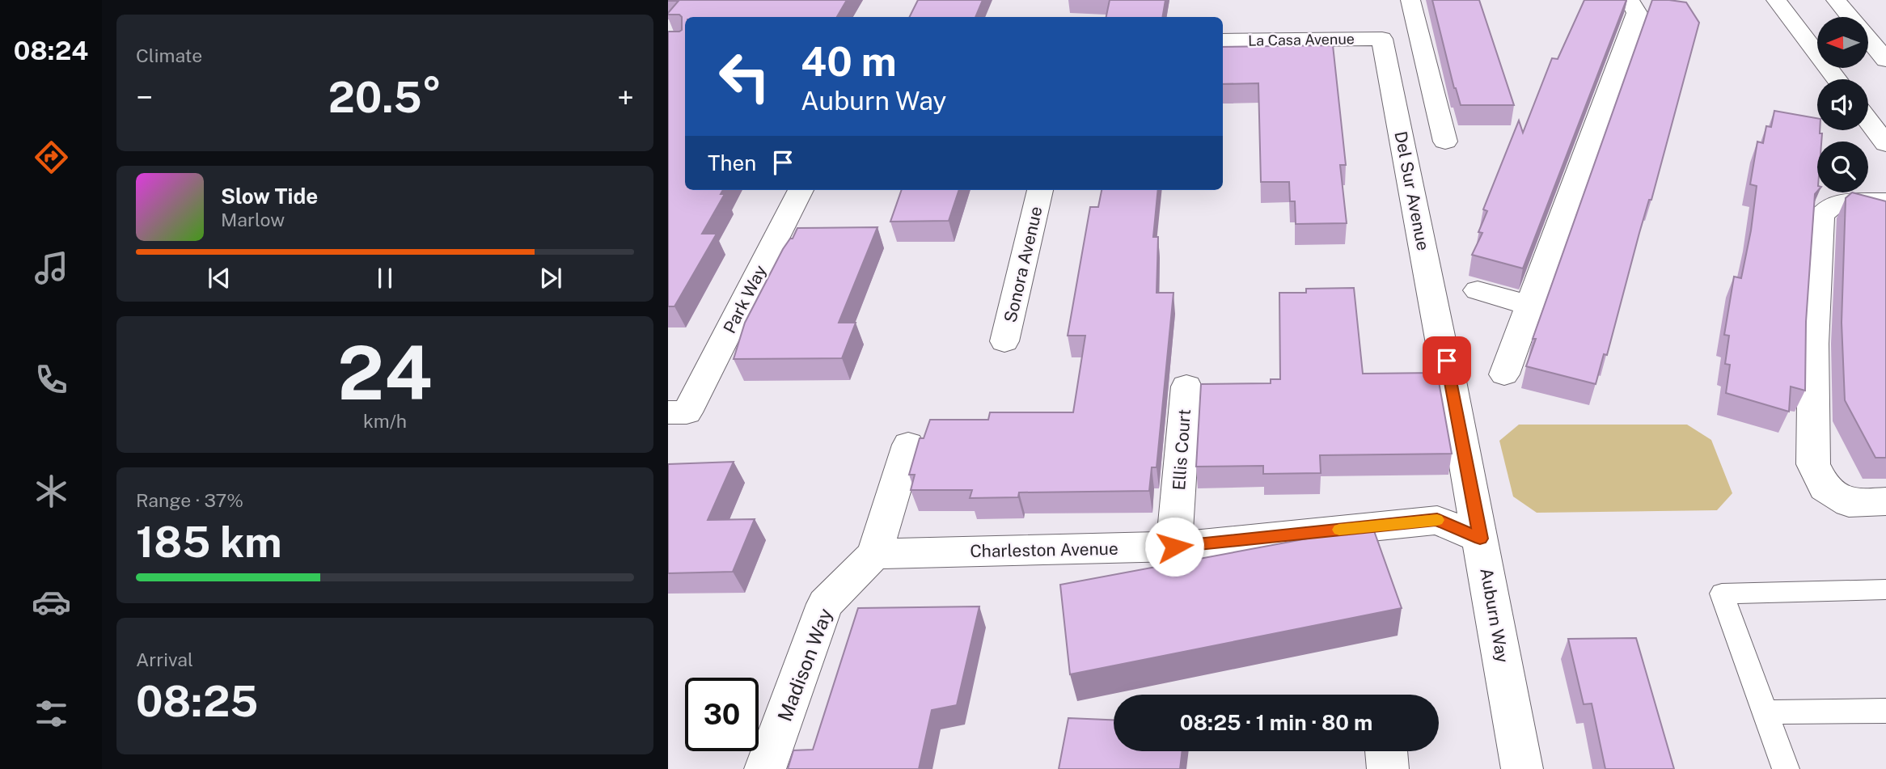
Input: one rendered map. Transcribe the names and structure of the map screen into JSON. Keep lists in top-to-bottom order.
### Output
{
  "streets": {
    "street": [
      "La Casa Avenue",
      "Del Sur Avenue",
      "Sonora Avenue",
      "Park Way",
      "Ellis Court",
      "Charleston Avenue",
      "Auburn Way",
      "Madison Way"
    ]
  },
  "crossings": [
    ["La Casa Avenue", "Del Sur Avenue"],
    ["Del Sur Avenue", "Auburn Way"],
    ["Ellis Court", "Charleston Avenue"],
    ["Charleston Avenue", "Auburn Way"],
    ["Charleston Avenue", "Madison Way"]
  ],
  "north": "left",
  "page": {
    "tabs": "08:24",
    "tile": [
      "Climate",
      ["24", "km/h"],
      ["Range · 37%", "185 km"],
      ["Arrival", "08:25"]
    ],
    "turn": ["40 m", "Auburn Way"],
    "heat": ["−", "20.5°", "+"],
    "then": "Then",
    "song": ["Slow Tide", "Marlow"],
    "limit": "30",
    "trip": "08:25 · 1 min · 80 m"
  }
}
